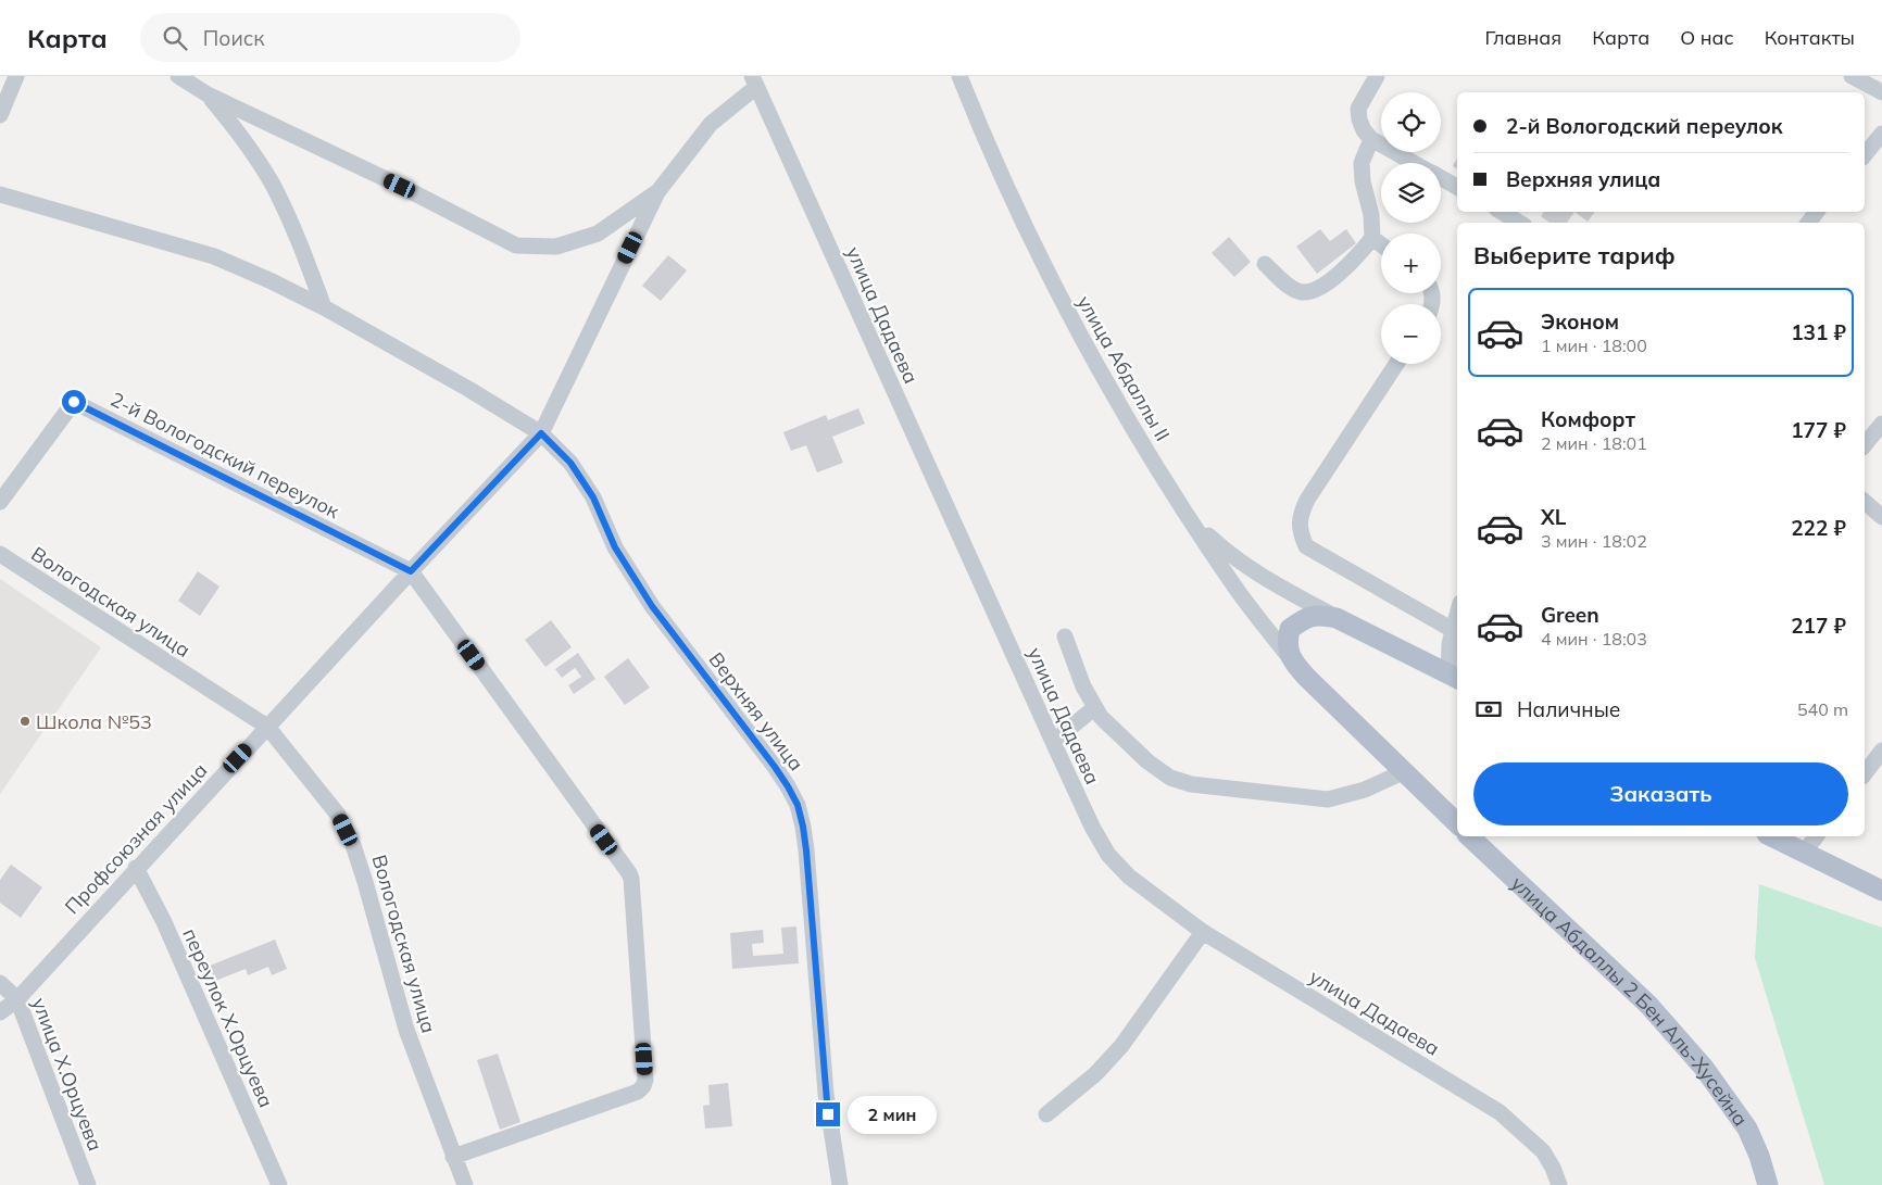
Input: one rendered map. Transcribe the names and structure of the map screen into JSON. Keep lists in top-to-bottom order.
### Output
{
  "streets": {
    "main road": ["улица Абдаллы 2 Бен Аль-Хусейна"],
    "street": [
      "улица Дадаева",
      "улица Абдаллы II",
      "2-й Вологодский переулок",
      "Вологодская улица",
      "Верхняя улица",
      "Профсоюзная улица",
      "переулок Х.Орцуева",
      "улица Х.Орцуева"
    ]
  },
  "crossings": [
    ["2-й Вологодский переулок", "Профсоюзная улица"],
    ["Вологодская улица", "Профсоюзная улица"],
    ["Верхняя улица", "Профсоюзная улица"],
    ["Профсоюзная улица", "переулок Х.Орцуева"],
    ["Профсоюзная улица", "улица Х.Орцуева"]
  ],
  "places": ["Школа №53"],
  "page": {
    "header": "Карта",
    "search": "Поиск",
    "nav": [
      "Главная",
      "Карта",
      "О нас",
      "Контакты"
    ],
    "map_buttons": ["+", "−"],
    "banner": ["2-й Вологодский переулок", "Верхняя улица"],
    "heading": "Выберите тариф",
    "list": [
      {
        "name": "Эконом",
        "note": "1 мин · 18:00",
        "value": "131 ₽"
      },
      {
        "name": "Комфорт",
        "note": "2 мин · 18:01",
        "value": "177 ₽"
      },
      {
        "name": "XL",
        "note": "3 мин · 18:02",
        "value": "222 ₽"
      },
      {
        "name": "Green",
        "note": "4 мин · 18:03",
        "value": "217 ₽"
      }
    ],
    "pay": ["Наличные", "540 m"],
    "buttons": "Заказать",
    "bubble": "2 мин"
  }
}
